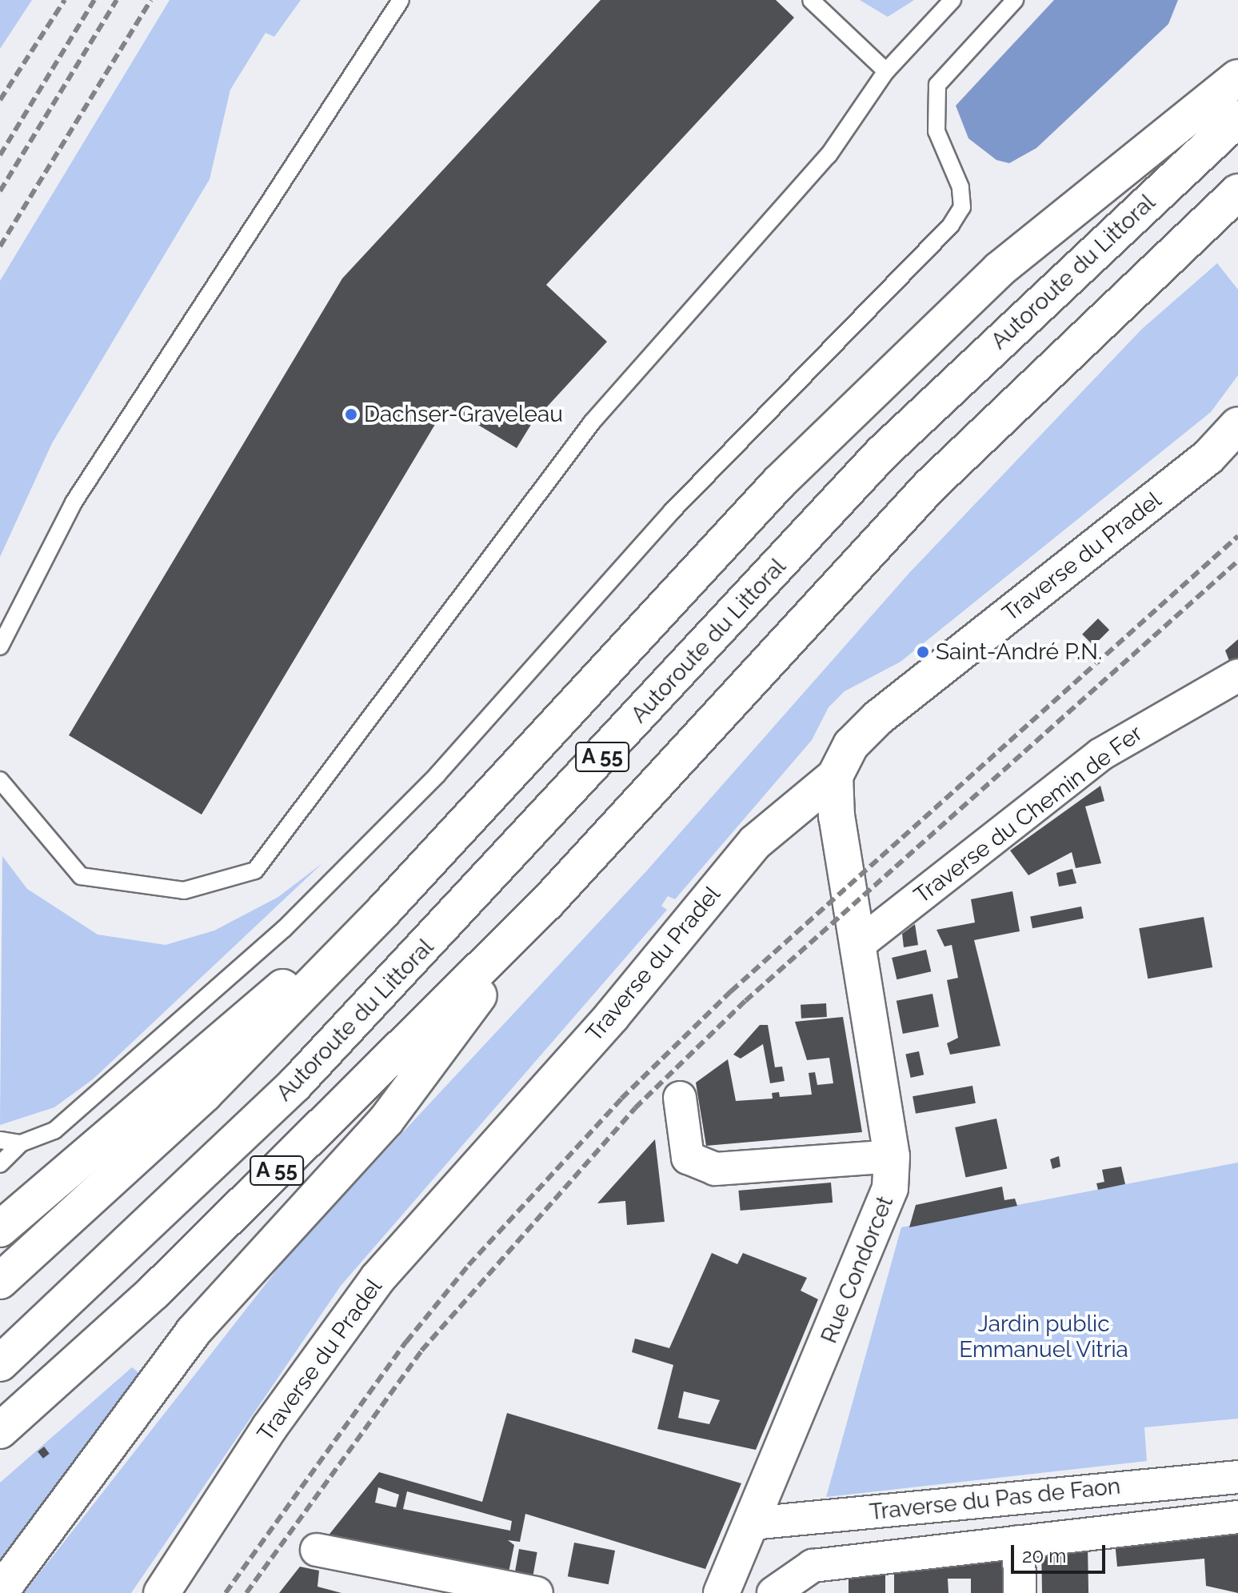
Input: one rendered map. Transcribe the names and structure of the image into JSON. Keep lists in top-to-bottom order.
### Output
{
  "streets": {
    "main road": [
      "Autoroute du Littoral",
      "Traverse du Pradel",
      "A 55",
      "Rue Condorcet"
    ],
    "street": ["Traverse du Chemin de Fer", "Traverse du Pas de Faon"]
  },
  "crossings": [
    ["Traverse du Pradel", "Rue Condorcet"],
    ["Traverse du Chemin de Fer", "Rue Condorcet"],
    ["Rue Condorcet", "Traverse du Pas de Faon"]
  ],
  "parks": ["Jardin public Emmanuel Vitria"],
  "places": ["Dachser-Graveleau", "Saint-André P.N."],
  "scale_bar": "20 m"
}
